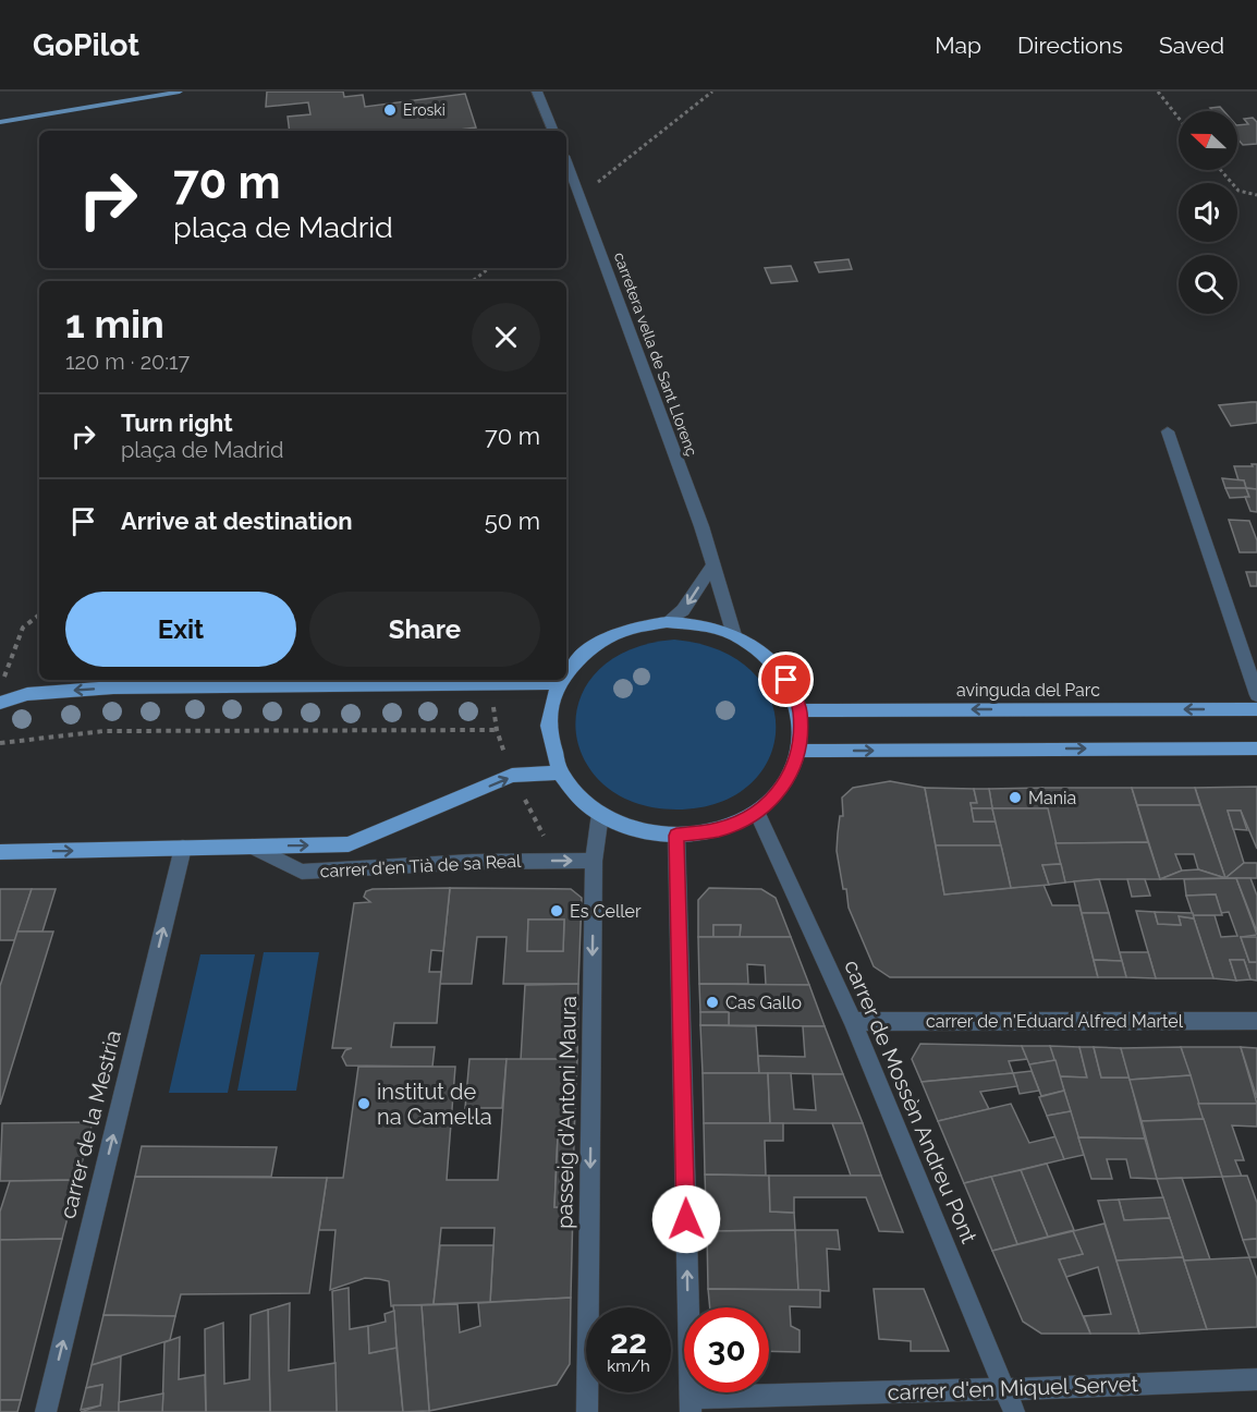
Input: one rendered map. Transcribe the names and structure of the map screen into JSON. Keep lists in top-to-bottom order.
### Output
{
  "streets": {
    "main road": ["avinguda del Parc", "carrer d'en Tià de sa Real"],
    "street": [
      "carretera vella de Sant Llorenç",
      "carrer de n'Eduard Alfred Martel",
      "carrer de Mossèn Andreu Pont",
      "passeig d'Antoni Maura",
      "carrer de la Mestria",
      "carrer d'en Miquel Servet"
    ]
  },
  "crossings": [
    ["carrer d'en Tià de sa Real", "passeig d'Antoni Maura"],
    ["carrer d'en Tià de sa Real", "carrer de la Mestria"],
    ["carrer de n'Eduard Alfred Martel", "carrer de Mossèn Andreu Pont"],
    ["carrer de Mossèn Andreu Pont", "carrer d'en Miquel Servet"]
  ],
  "one_way": ["carrer d'en Tià de sa Real", "carrer de la Mestria"],
  "places": [
    "Eroski",
    "Mania",
    "Es Celler",
    "Cas Gallo",
    "institut de na Camel·la"
  ],
  "north": "left",
  "page": {
    "header": "GoPilot",
    "nav": ["Map", "Directions", "Saved"],
    "turn": ["70 m", "plaça de Madrid"],
    "heading": ["1 min", "120 m · 20:17"],
    "list": [
      {
        "name": "Turn right",
        "note": "plaça de Madrid",
        "value": "70 m"
      },
      {
        "name": "Arrive at destination",
        "value": "50 m"
      }
    ],
    "buttons": ["Exit", "Share"],
    "speed": "22 km/h",
    "limit": "30"
  }
}
